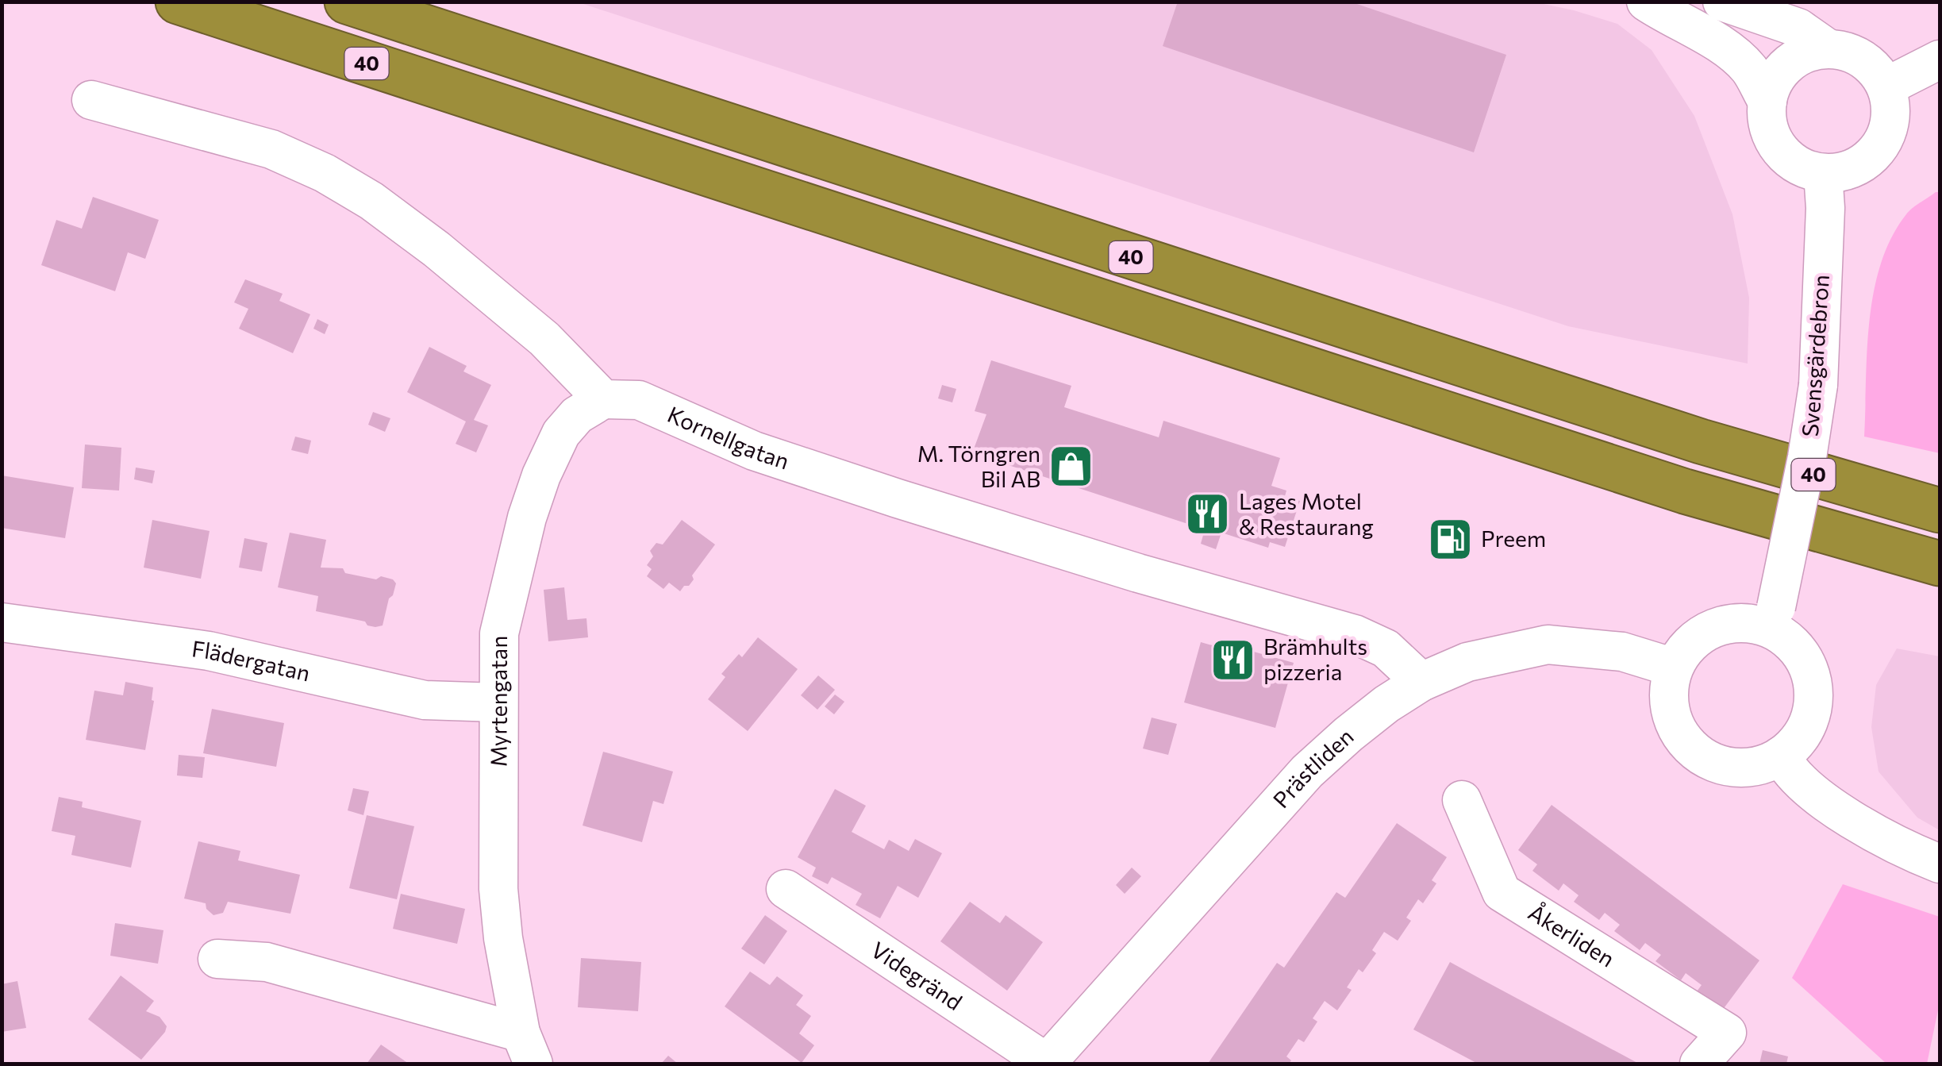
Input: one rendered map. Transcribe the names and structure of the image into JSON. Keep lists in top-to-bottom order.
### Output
{
  "streets": {
    "highway": ["40"],
    "street": [
      "Svensgärdebron",
      "Kornellgatan",
      "Flädergatan",
      "Myrtengatan",
      "Prästliden",
      "Åkerliden",
      "Videgränd"
    ]
  },
  "crossings": [
    ["Svensgärdebron", "Prästliden"],
    ["Kornellgatan", "Myrtengatan"],
    ["Kornellgatan", "Prästliden"],
    ["Flädergatan", "Myrtengatan"],
    ["Prästliden", "Videgränd"]
  ],
  "places": {
    "shop": ["M. Törngren Bil AB"],
    "restaurant": ["Lages Motel & Restaurang", "Brämhults pizzeria"],
    "fuel station": ["Preem"]
  }
}
